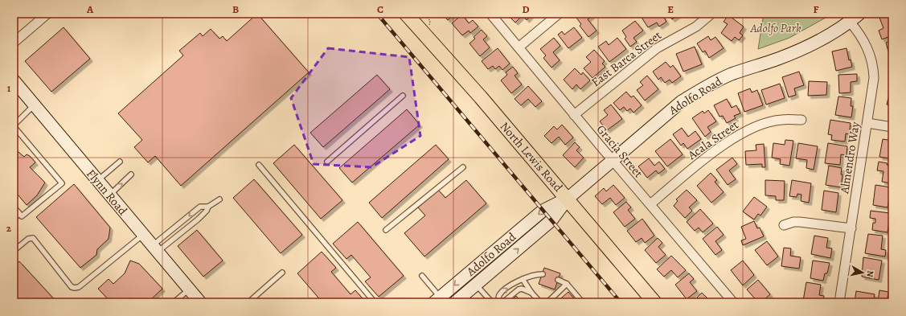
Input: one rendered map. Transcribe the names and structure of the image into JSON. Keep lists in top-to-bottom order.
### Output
{
  "streets": {
    "main road": ["Adolfo Road", "North Lewis Road", "Flynn Road"],
    "street": [
      "East Barca Street",
      "Acala Street",
      "Gracia Street",
      "Almendro Way"
    ]
  },
  "crossings": [
    ["East Barca Street", "Gracia Street"],
    ["Adolfo Road", "Gracia Street"],
    ["Adolfo Road", "North Lewis Road"],
    ["Adolfo Road", "Almendro Way"],
    ["Acala Street", "Gracia Street"]
  ],
  "parks": ["Adolfo Park"],
  "north": "right",
  "grid": {
    "columns": [
      "A",
      "B",
      "C",
      "D",
      "E",
      "F"
    ],
    "rows": ["1", "2"]
  }
}
